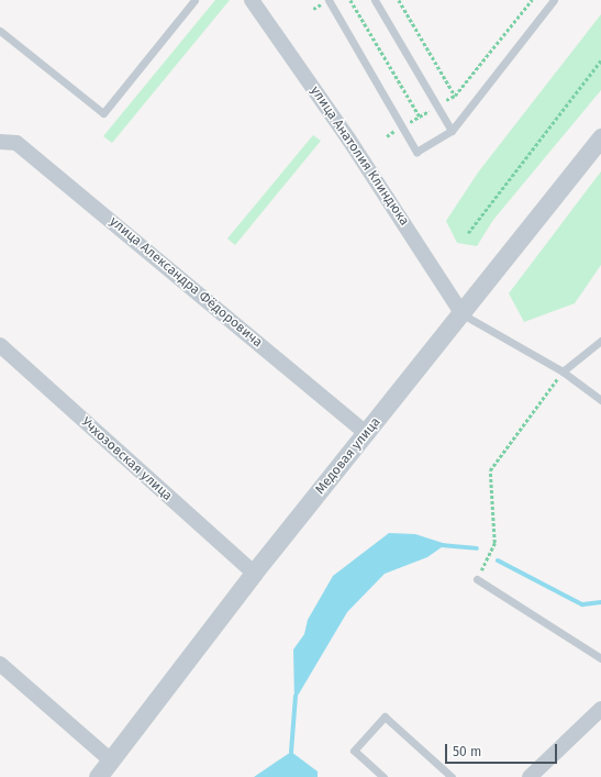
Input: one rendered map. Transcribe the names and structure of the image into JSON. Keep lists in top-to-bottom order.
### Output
{
  "streets": {
    "street": [
      "улица Анатолия Клиндюка",
      "улица Александра Фёдоровича",
      "Медовая улица",
      "Учхозовская улица"
    ]
  },
  "crossings": [
    ["улица Анатолия Клиндюка", "Медовая улица"],
    ["улица Александра Фёдоровича", "Медовая улица"],
    ["Медовая улица", "Учхозовская улица"]
  ],
  "scale_bar": "50 m"
}
